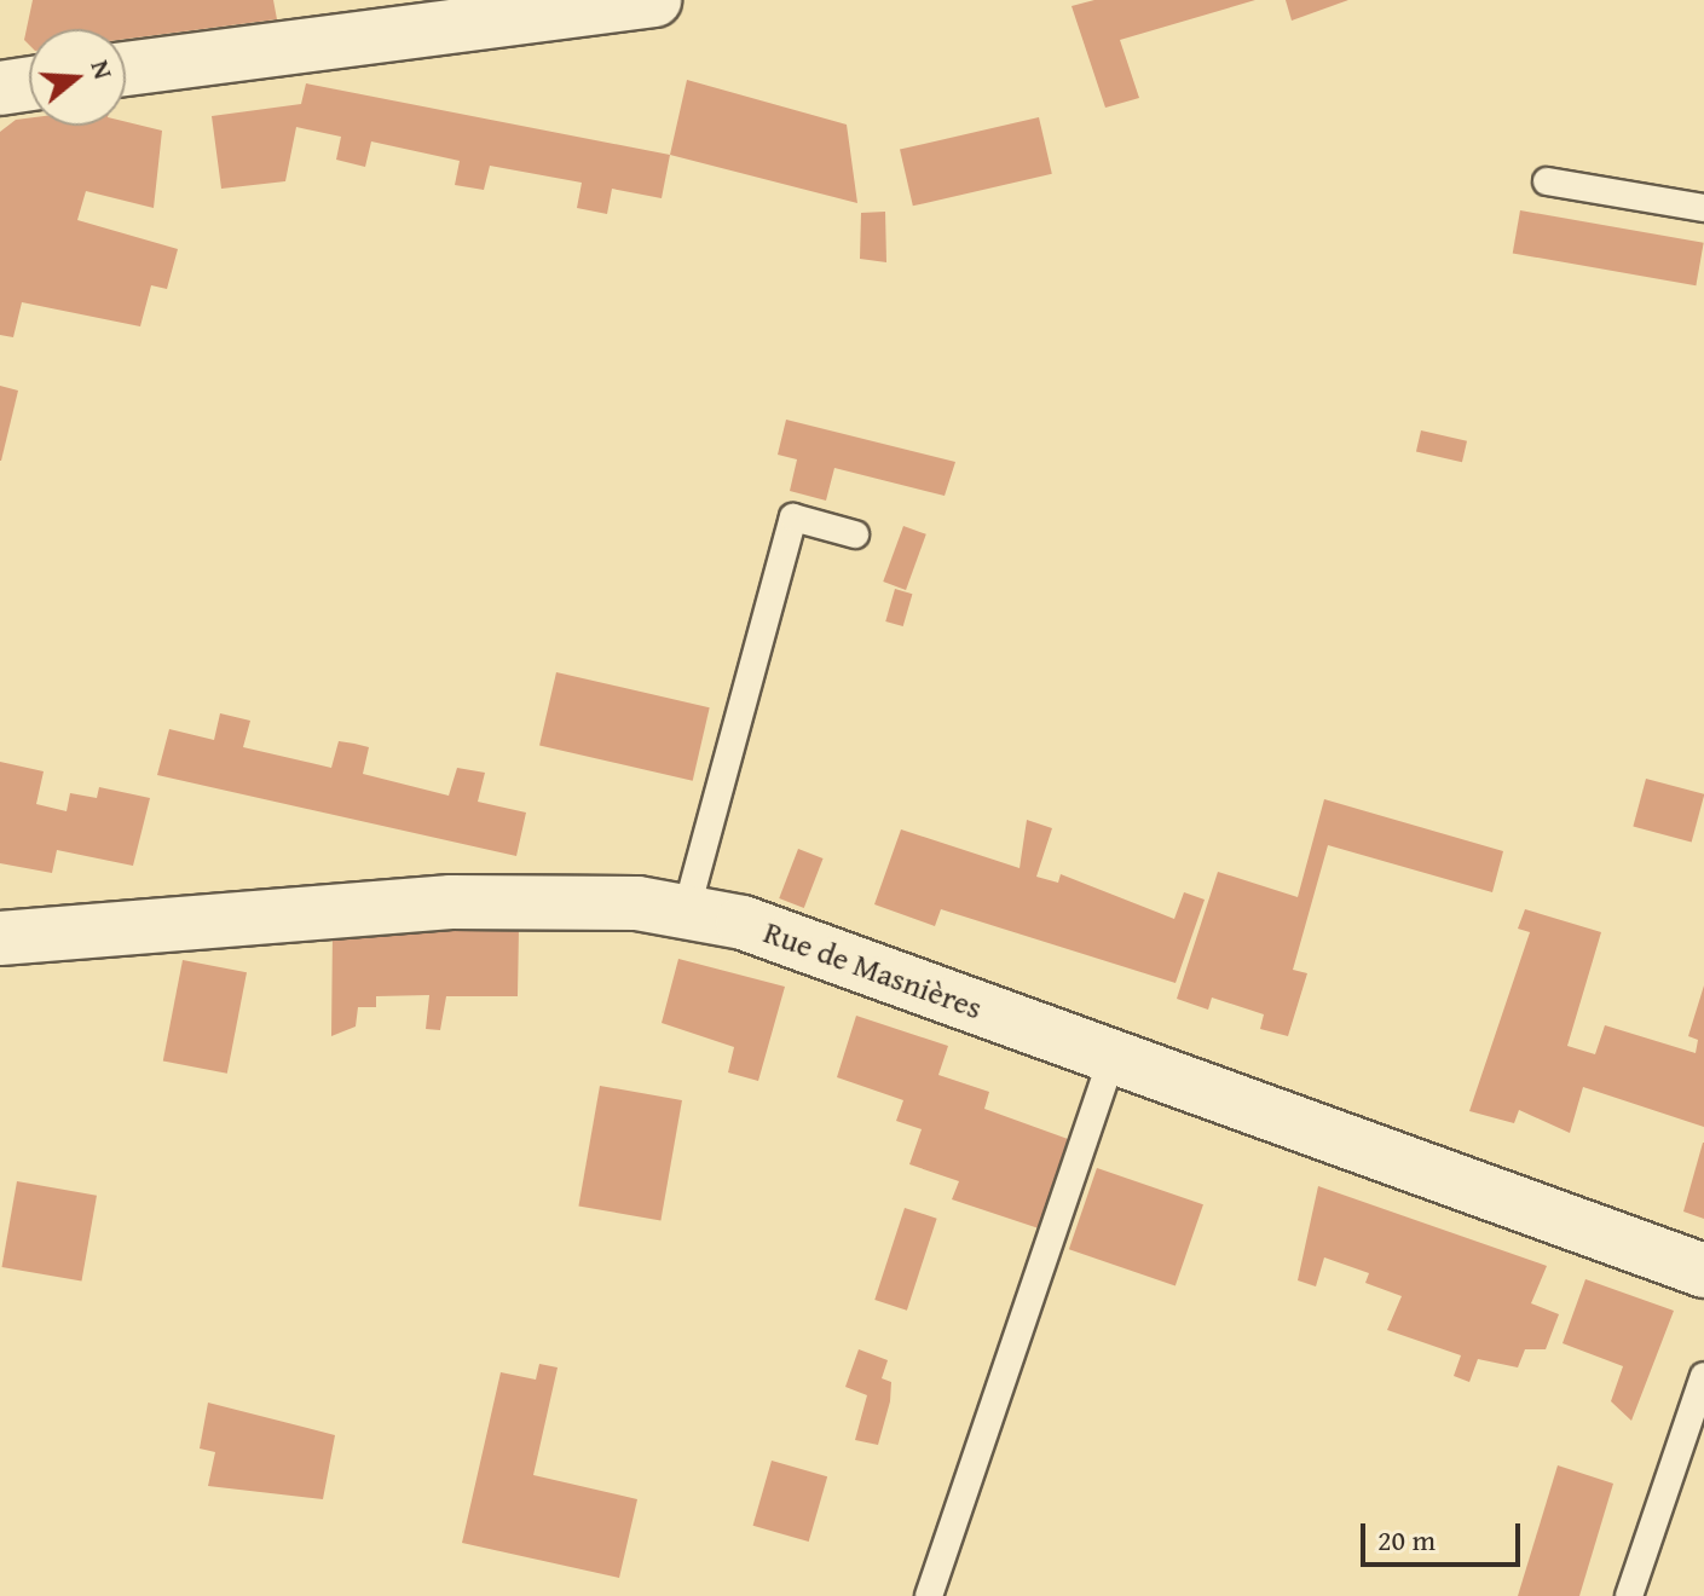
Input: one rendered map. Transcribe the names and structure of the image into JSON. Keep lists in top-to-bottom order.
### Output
{
  "streets": {
    "street": ["Rue de Masnières"]
  },
  "scale_bar": "20 m",
  "north": "right"
}
